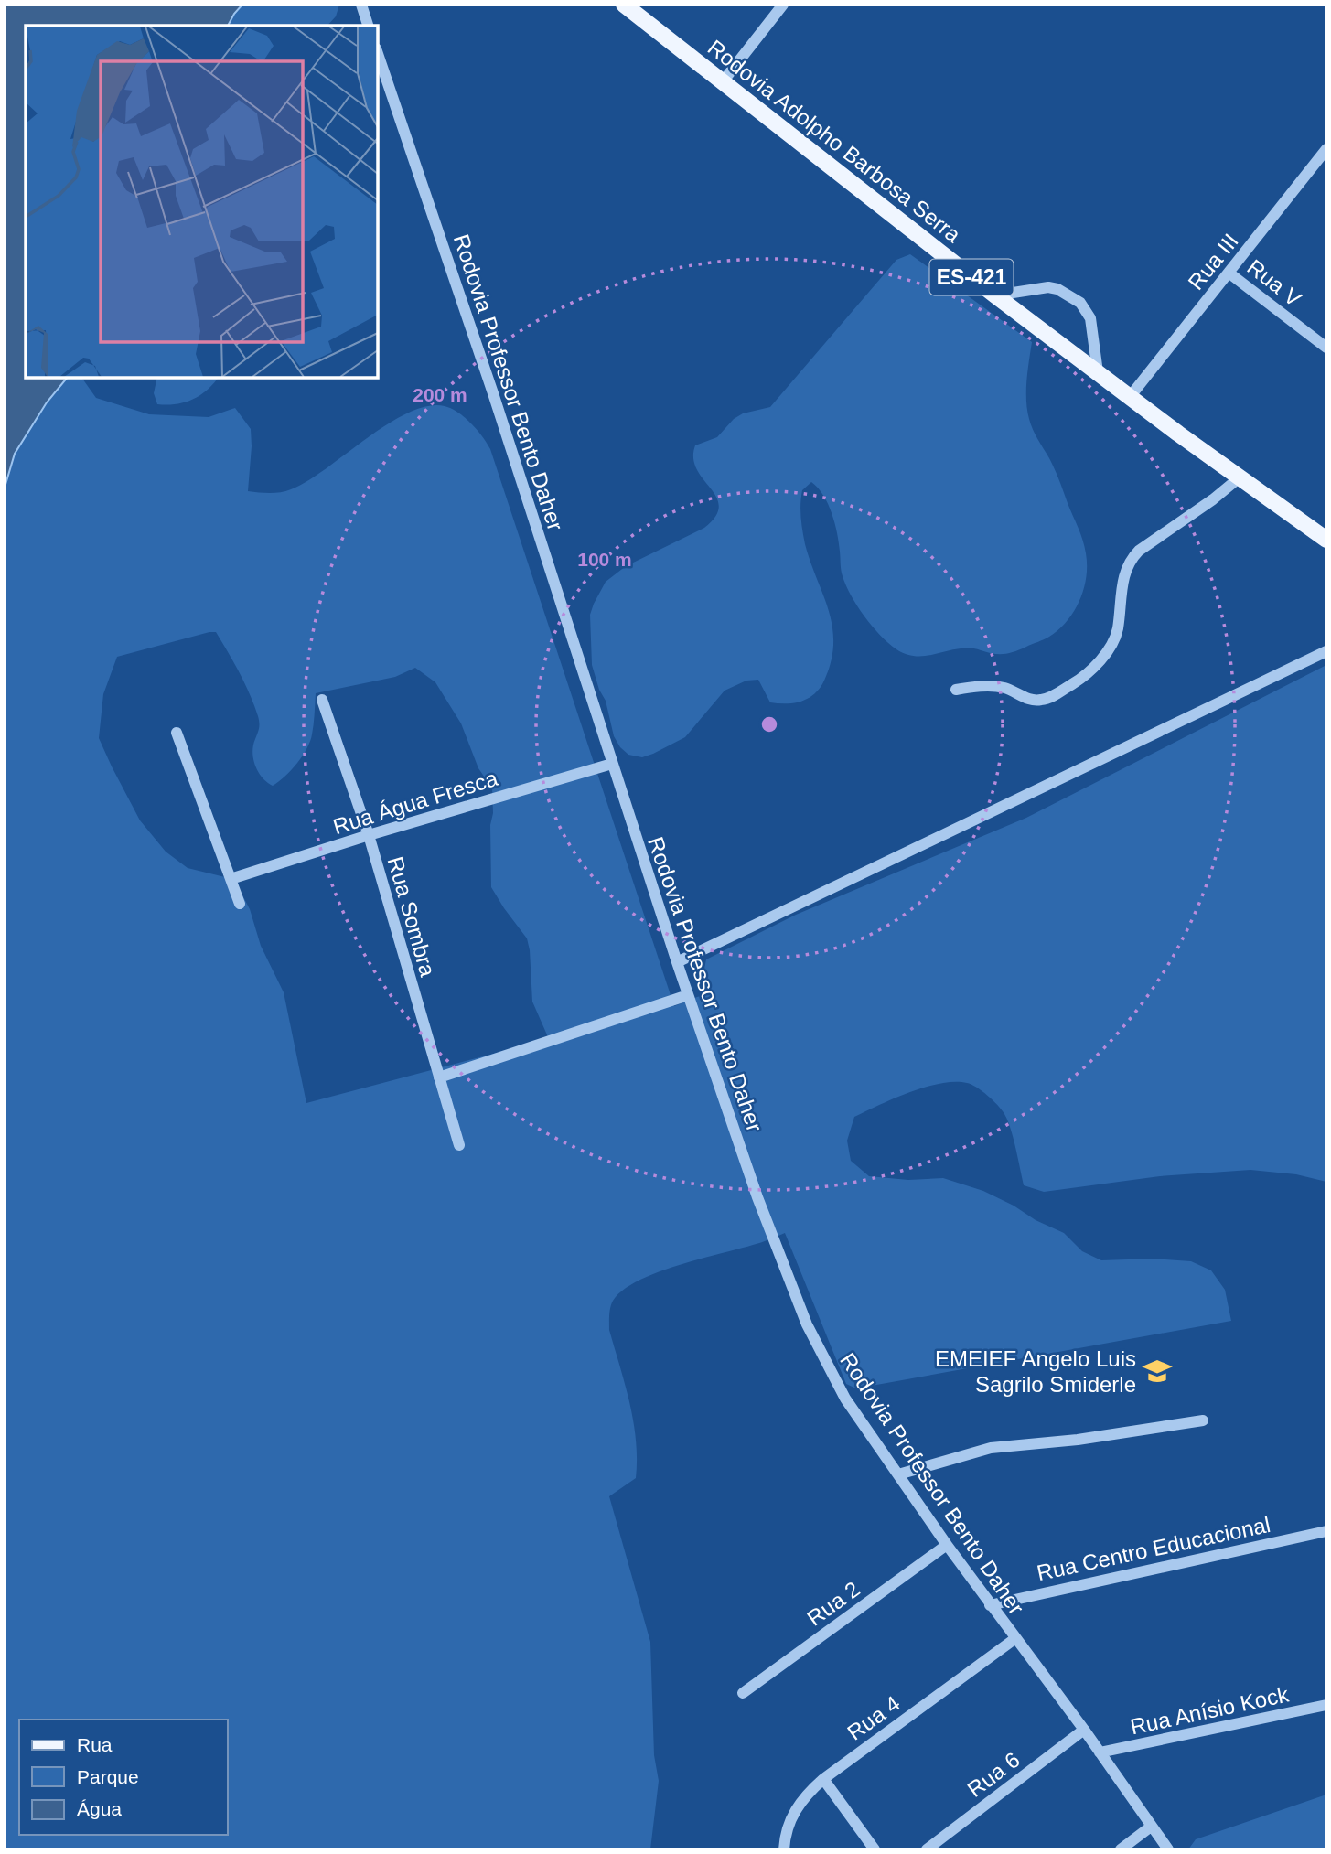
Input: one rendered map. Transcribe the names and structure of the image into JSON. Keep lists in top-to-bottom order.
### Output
{
  "streets": {
    "main road": ["Rodovia Adolpho Barbosa Serra", "ES-421"],
    "street": [
      "Rua III",
      "Rua V",
      "Rodovia Professor Bento Daher",
      "Rua Água Fresca",
      "Rua Sombra",
      "Rua Centro Educacional",
      "Rua 2",
      "Rua Anísio Kock",
      "Rua 4",
      "Rua 6"
    ]
  },
  "crossings": [
    ["Rodovia Adolpho Barbosa Serra", "Rua III"],
    ["Rua III", "Rua V"],
    ["Rodovia Professor Bento Daher", "Rua Água Fresca"],
    ["Rodovia Professor Bento Daher", "Rua Centro Educacional"],
    ["Rodovia Professor Bento Daher", "Rua 2"],
    ["Rodovia Professor Bento Daher", "Rua Anísio Kock"],
    ["Rodovia Professor Bento Daher", "Rua 4"],
    ["Rodovia Professor Bento Daher", "Rua 6"],
    ["Rua Água Fresca", "Rua Sombra"]
  ],
  "places": {
    "school or university": ["EMEIEF Angelo Luis Sagrilo Smiderle"]
  },
  "legend": ["Rua", "Parque", "Água"],
  "rings": ["200 m", "100 m"]
}
